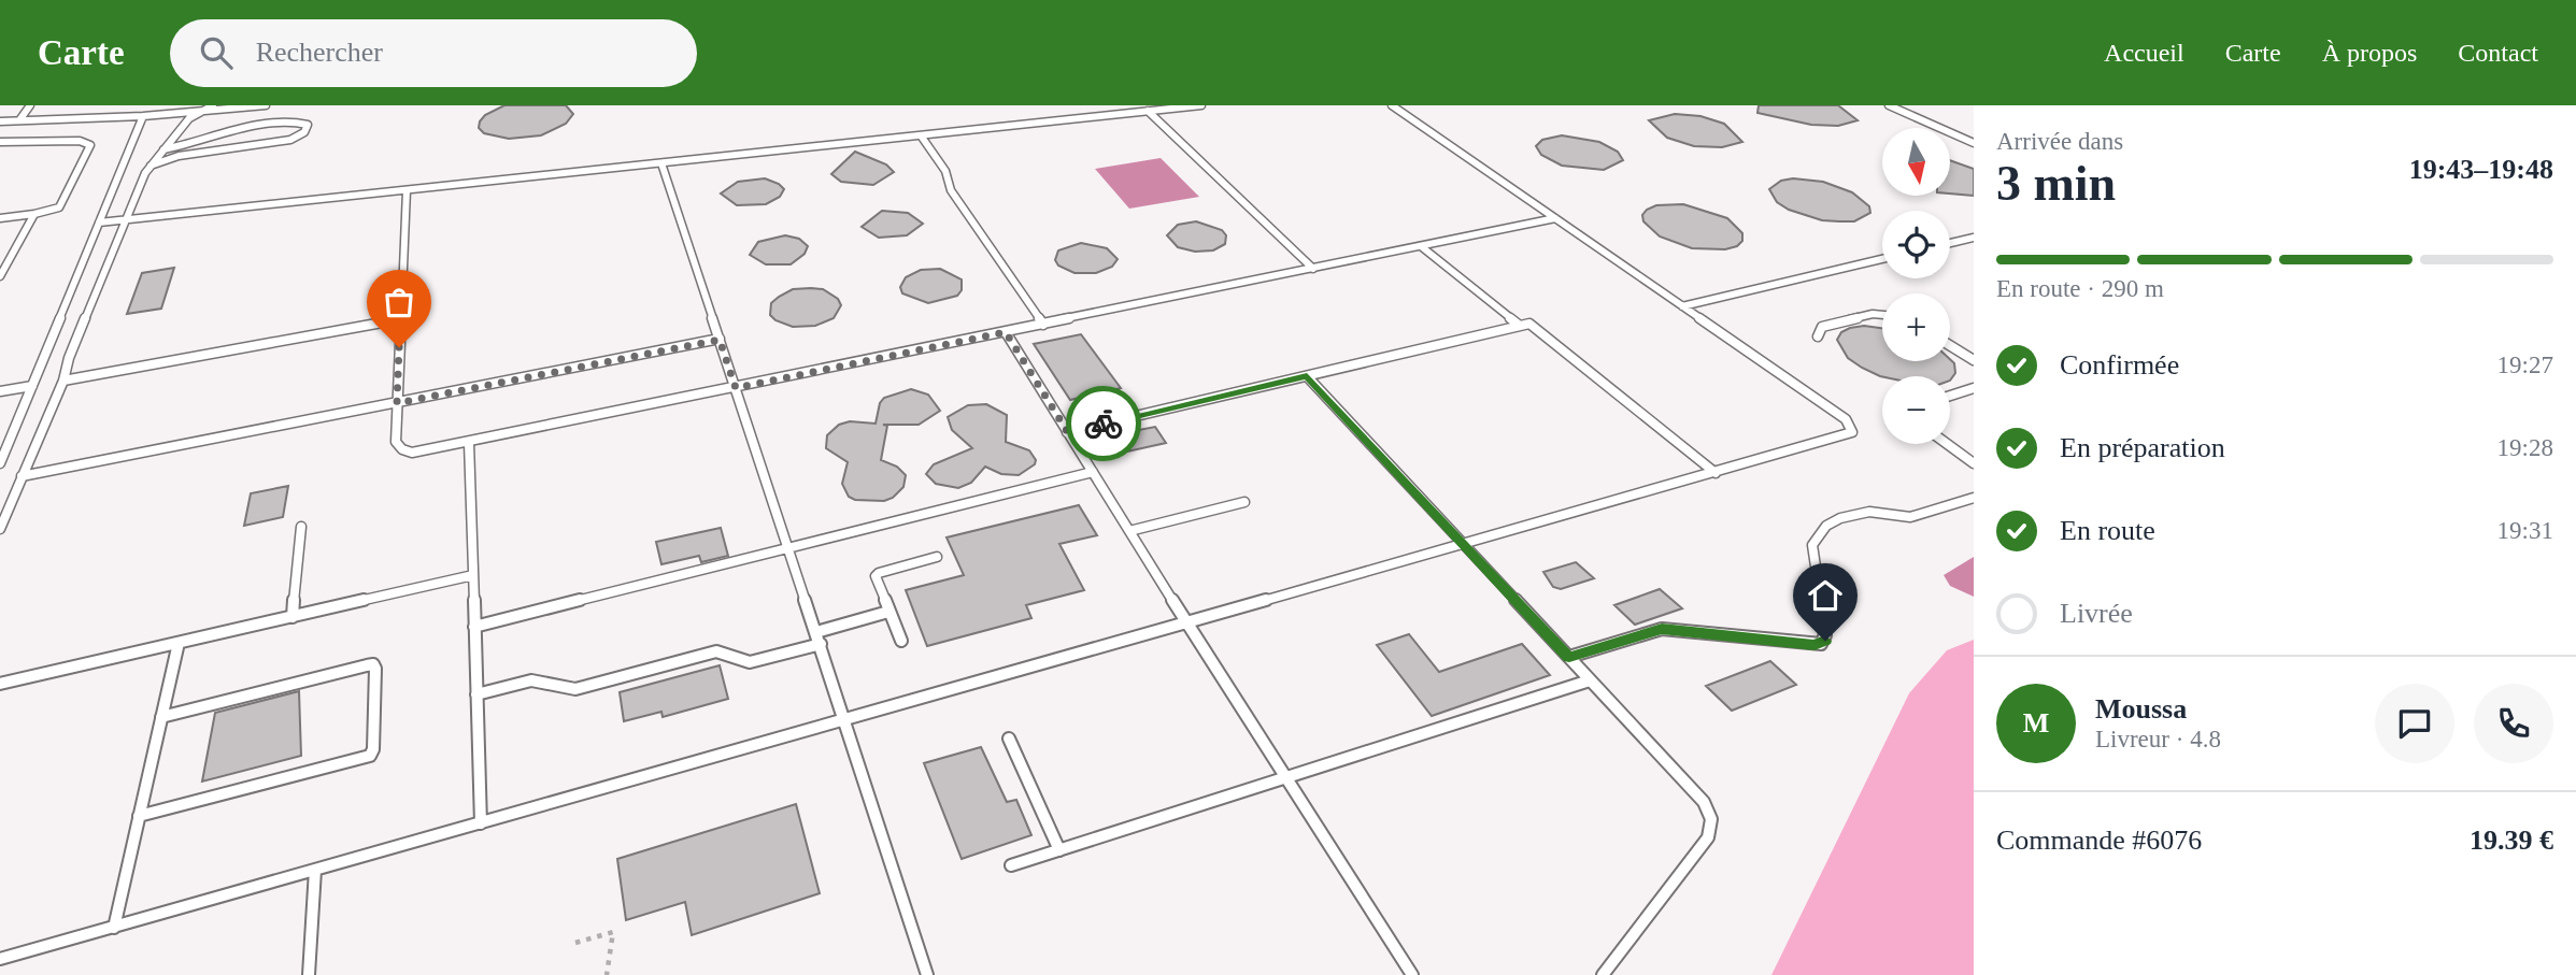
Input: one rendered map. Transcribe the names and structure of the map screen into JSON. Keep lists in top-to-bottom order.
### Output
{
  "north": "bottom",
  "page": {
    "header": "Carte",
    "search": "Rechercher",
    "nav": [
      "Accueil",
      "Carte",
      "À propos",
      "Contact"
    ],
    "heading": ["3 min", "Arrivée dans", "19:43–19:48"],
    "panel": [
      "Moussa",
      "Livreur · 4.8",
      "Commande #6076",
      "19.39 €"
    ],
    "map_buttons": ["+", "−"],
    "bar": "En route · 290 m",
    "list": [
      ["Confirmée", "19:27"],
      ["En préparation", "19:28"],
      ["En route", "19:31"],
      "Livrée"
    ],
    "round": "M"
  }
}
